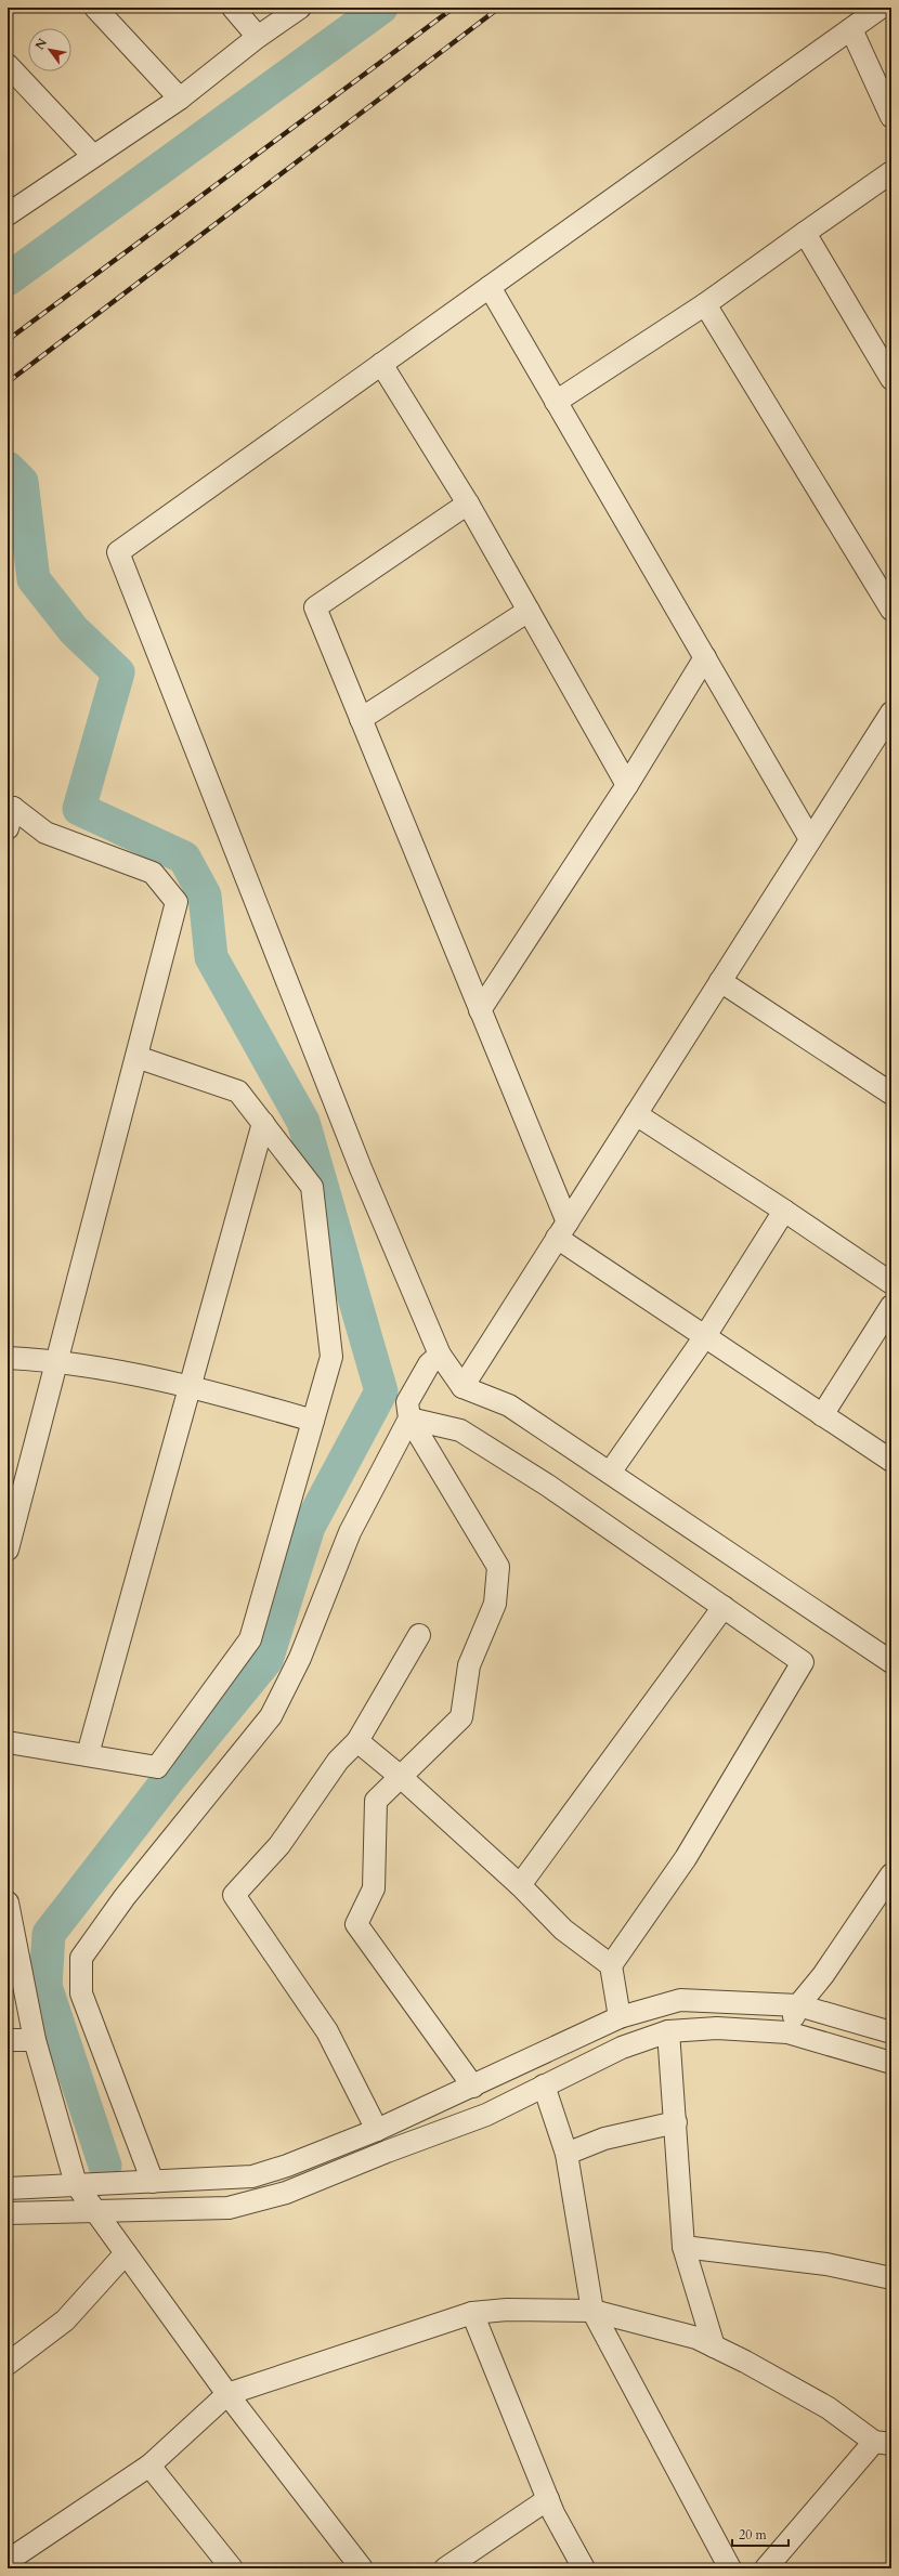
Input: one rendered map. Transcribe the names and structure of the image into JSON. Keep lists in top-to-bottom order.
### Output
{
  "scale_bar": "20 m",
  "north": "top left"
}
